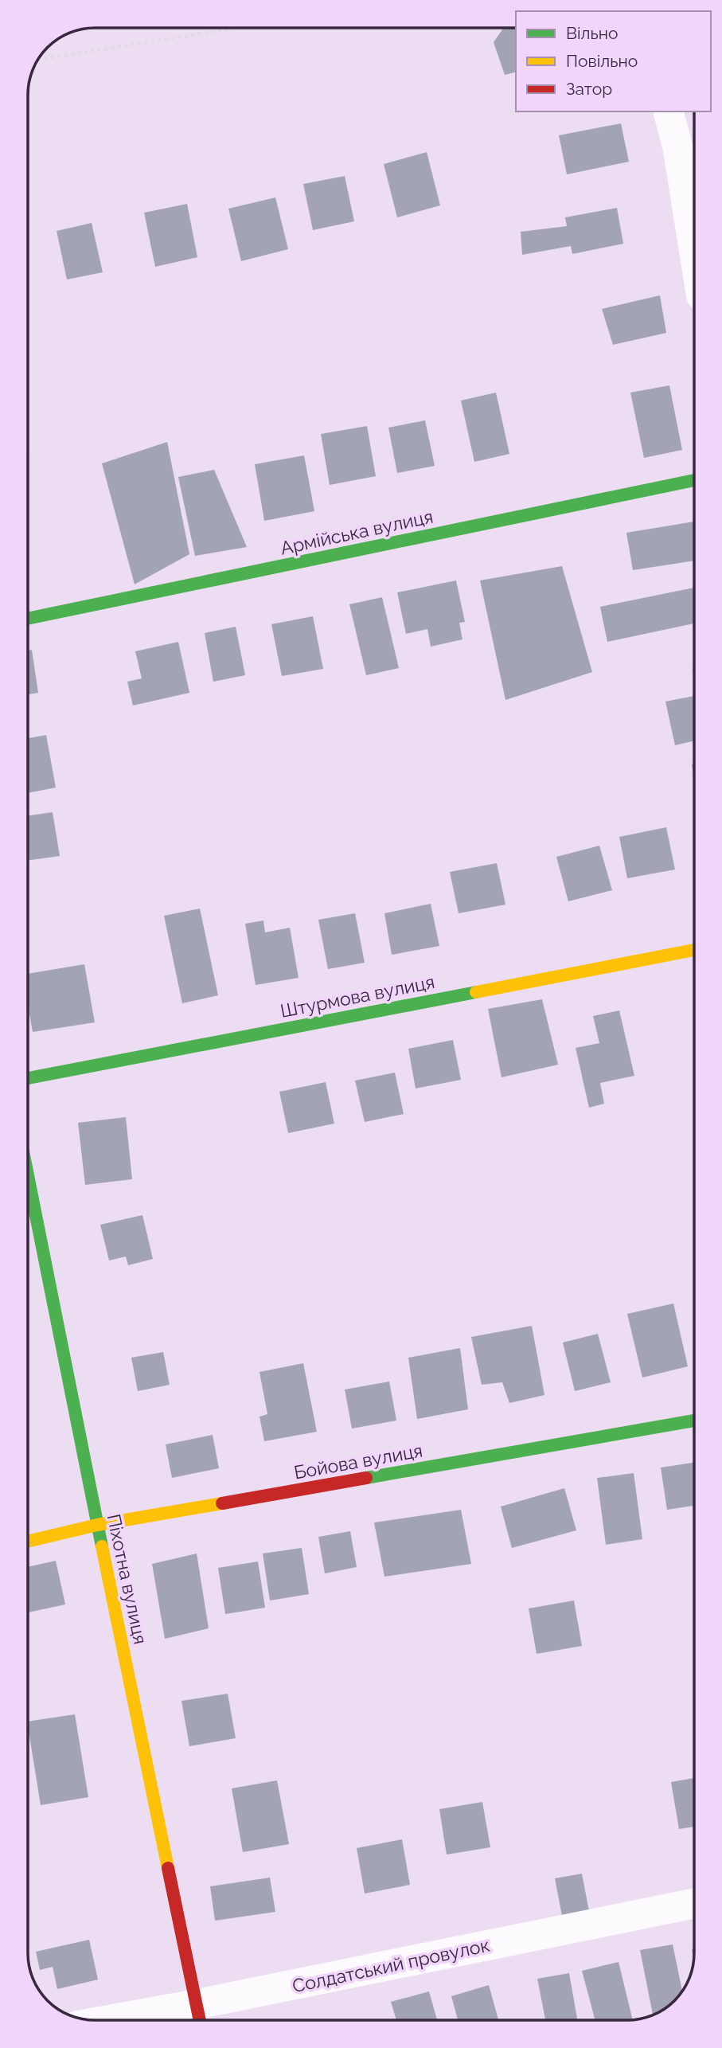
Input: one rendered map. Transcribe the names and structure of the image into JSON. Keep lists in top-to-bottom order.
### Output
{
  "streets": {
    "street": [
      "Армійська вулиця",
      "Штурмова вулиця",
      "Бойова вулиця",
      "Піхотна вулиця",
      "Солдатський провулок"
    ]
  },
  "crossings": [
    ["Бойова вулиця", "Піхотна вулиця"],
    ["Піхотна вулиця", "Солдатський провулок"]
  ],
  "legend": ["Вільно", "Повільно", "Затор"]
}
